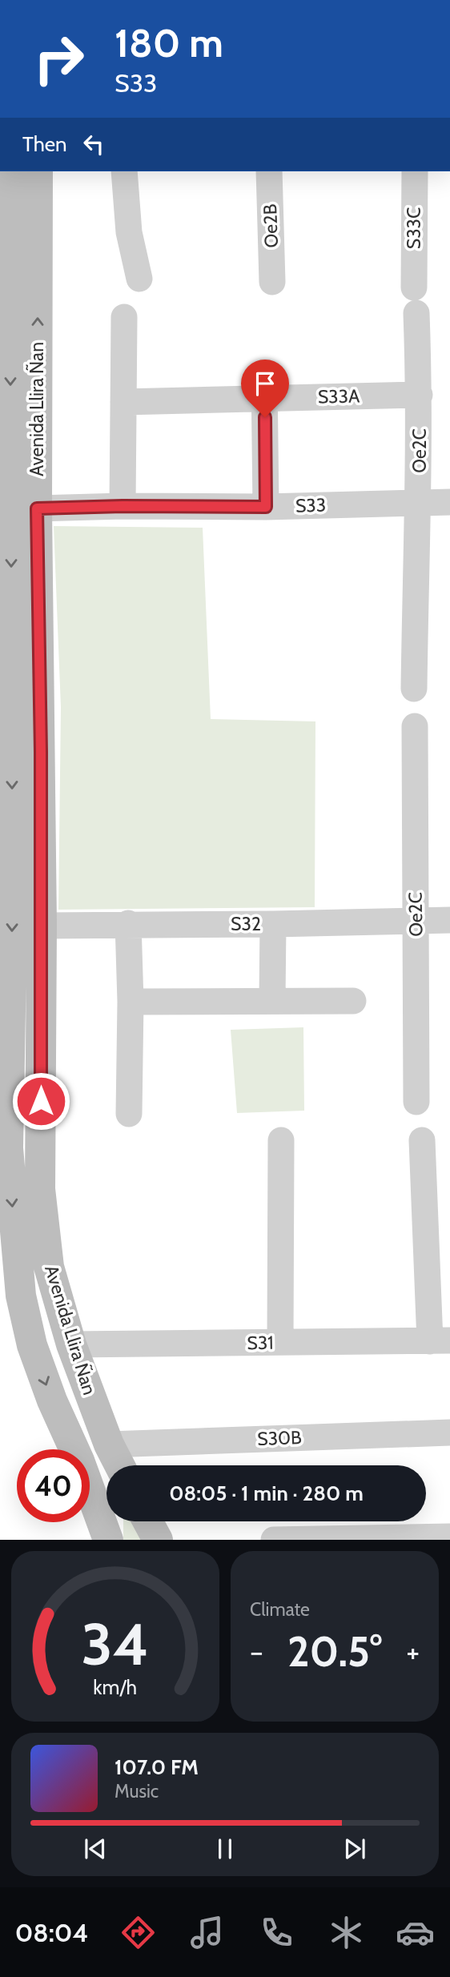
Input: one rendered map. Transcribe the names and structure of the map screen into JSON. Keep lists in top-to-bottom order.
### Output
{
  "streets": {
    "street": [
      "Oe2B",
      "S33C",
      "S33A",
      "Avenida Llira Ñan",
      "Oe2C",
      "S33",
      "S32",
      "S31",
      "S30B"
    ]
  },
  "crossings": [
    ["S33A", "Oe2C"],
    ["Avenida Llira Ñan", "S33"],
    ["Avenida Llira Ñan", "S32"],
    ["Avenida Llira Ñan", "S31"],
    ["Avenida Llira Ñan", "S30B"],
    ["Oe2C", "S33"],
    ["Oe2C", "S32"]
  ],
  "page": {
    "turn": ["180 m", "S33"],
    "then": "Then",
    "limit": "40",
    "trip": "08:05 · 1 min · 280 m",
    "tile": "Climate",
    "heat": ["−", "20.5°", "+"],
    "song": ["107.0 FM", "Music"],
    "tabs": "08:04",
    "gauge": ["34", "km/h"]
  }
}
